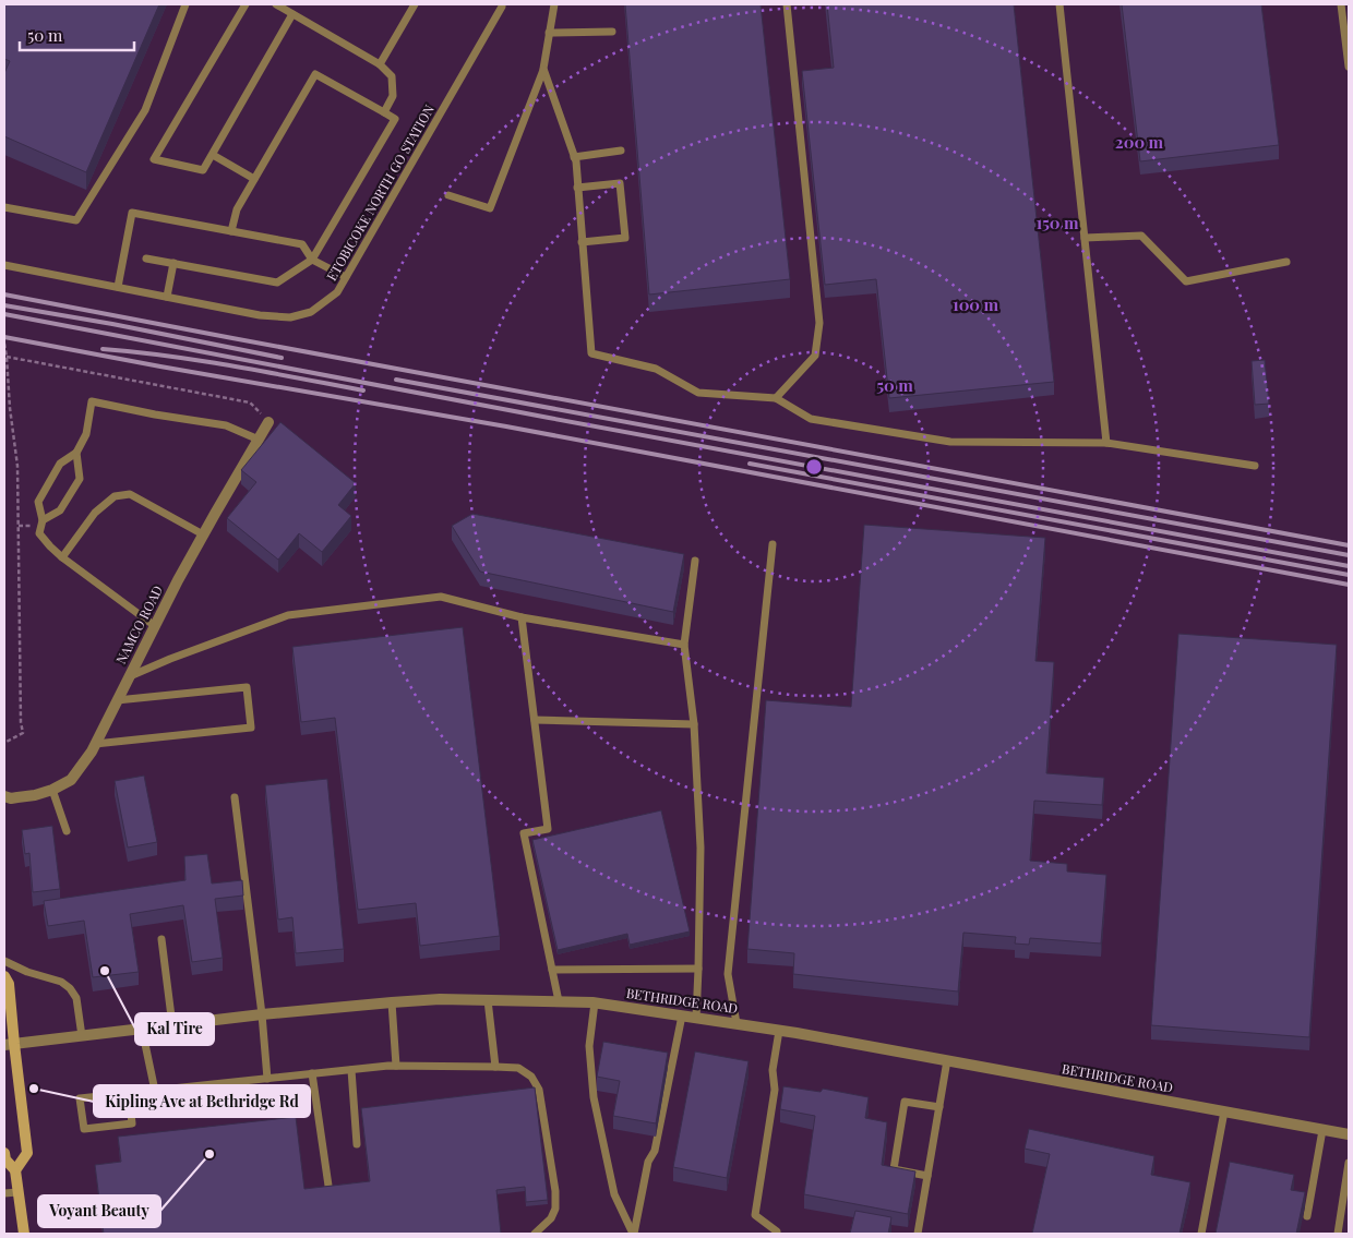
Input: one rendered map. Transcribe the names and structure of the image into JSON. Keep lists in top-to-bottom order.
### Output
{
  "streets": {
    "street": ["NAMCO ROAD", "BETHRIDGE ROAD"],
    "lane": ["ETOBICOKE NORTH GO STATION"]
  },
  "places": ["Kal Tire", "Kipling Ave at Bethridge Rd", "Voyant Beauty"],
  "scale_bar": "50 m",
  "rings": [
    "200 m",
    "150 m",
    "100 m",
    "50 m"
  ]
}
